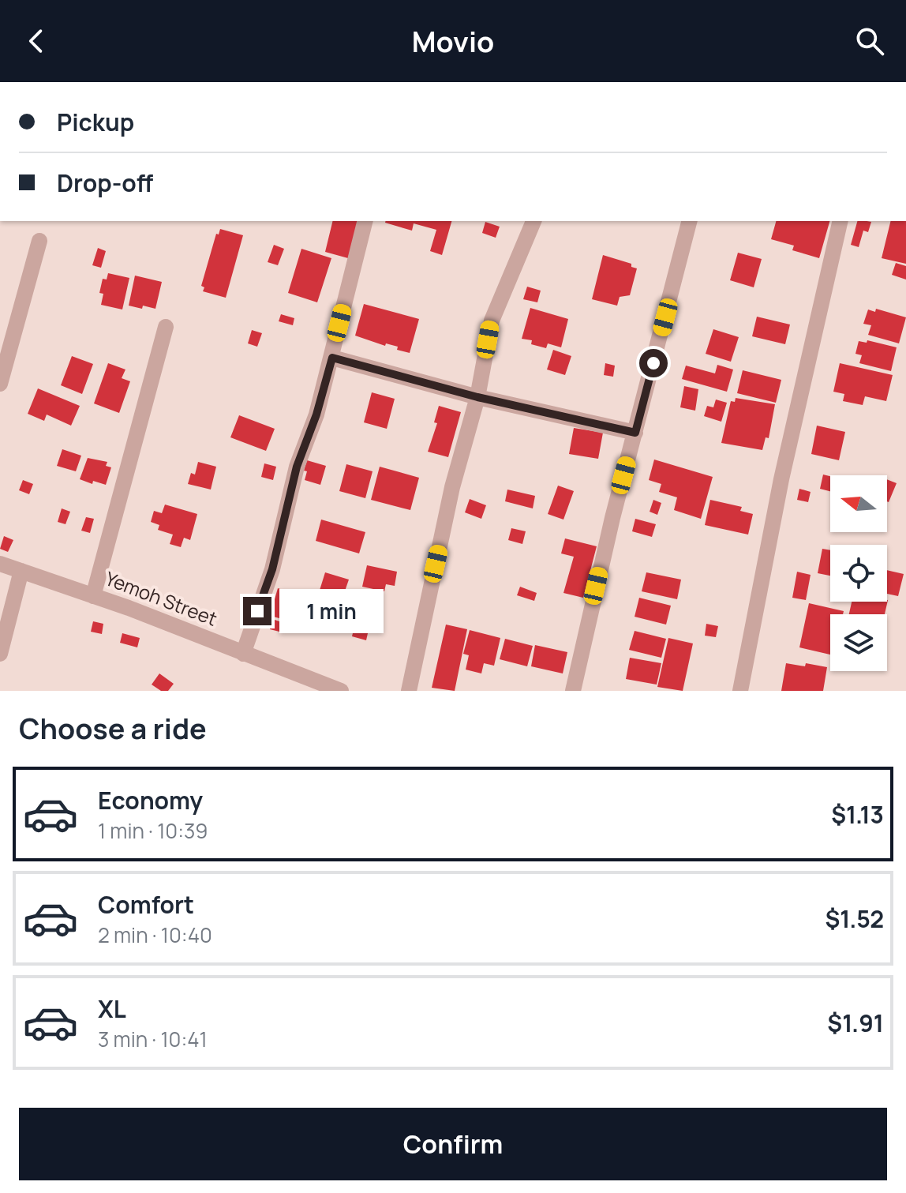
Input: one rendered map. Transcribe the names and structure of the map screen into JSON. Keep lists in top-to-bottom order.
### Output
{
  "streets": {
    "street": ["Yemoh Street"]
  },
  "north": "left",
  "page": {
    "header": "Movio",
    "banner": ["Pickup", "Drop-off"],
    "bubble": "1 min",
    "heading": "Choose a ride",
    "list": [
      {
        "name": "Economy",
        "note": "1 min · 10:39",
        "value": "$1.13"
      },
      {
        "name": "Comfort",
        "note": "2 min · 10:40",
        "value": "$1.52"
      },
      {
        "name": "XL",
        "note": "3 min · 10:41",
        "value": "$1.91"
      }
    ],
    "buttons": "Confirm"
  }
}
